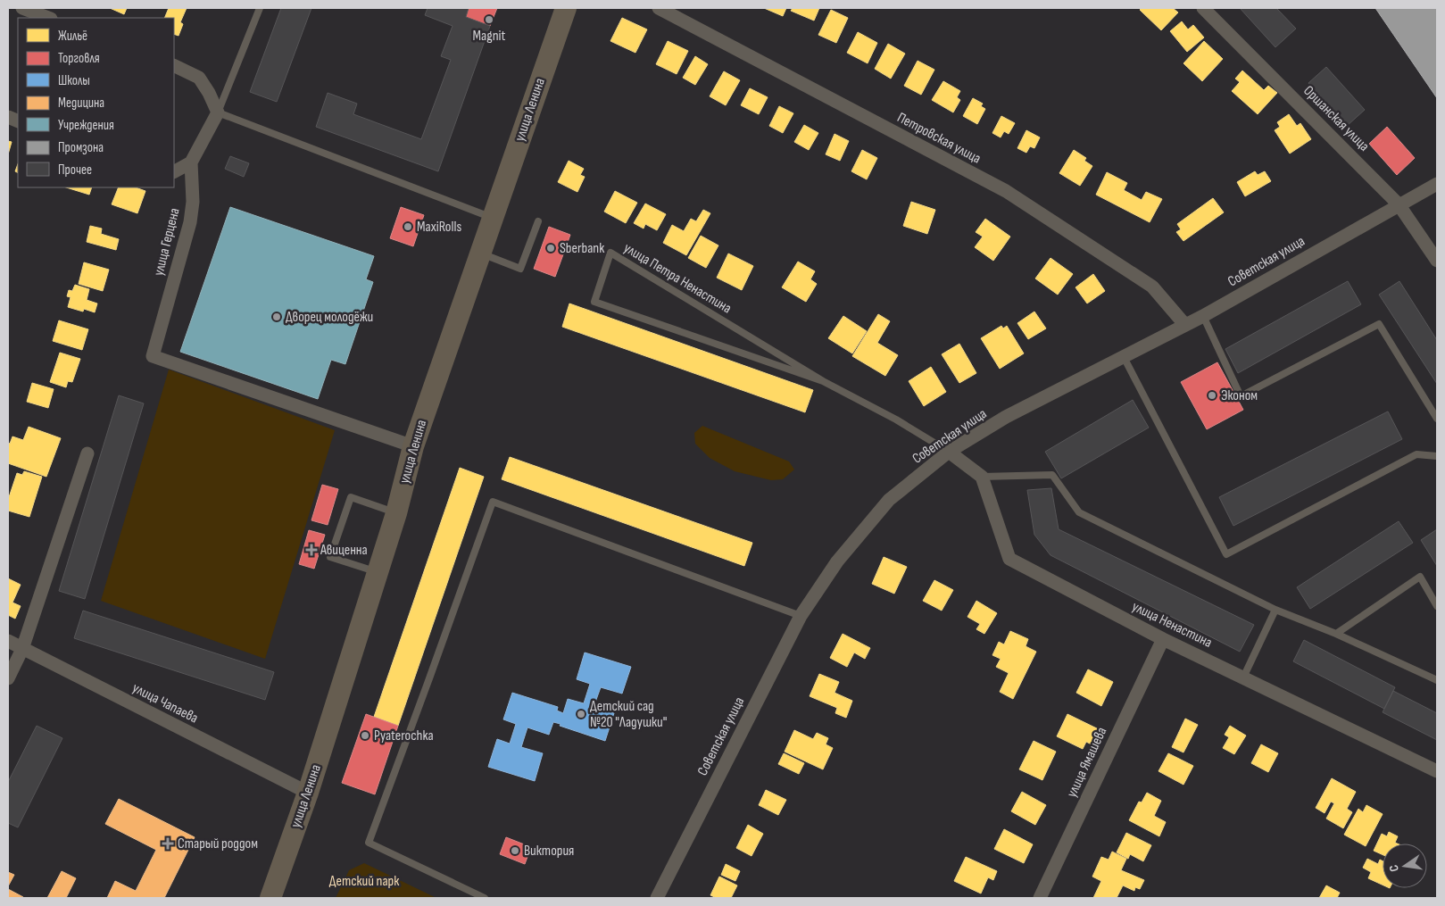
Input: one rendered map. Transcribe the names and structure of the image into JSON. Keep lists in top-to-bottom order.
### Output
{
  "streets": {
    "main road": ["улица Ленина"],
    "street": [
      "Оршанская улица",
      "Петровская улица",
      "улица Герцена",
      "Советская улица",
      "улица Ненастина",
      "улица Чапаева",
      "улица Ямашева"
    ],
    "lane": ["улица Петра Ненастина"]
  },
  "crossings": [
    ["улица Ленина", "улица Герцена"],
    ["улица Ленина", "улица Чапаева"],
    ["Оршанская улица", "Советская улица"],
    ["Петровская улица", "Советская улица"],
    ["Советская улица", "улица Петра Ненастина"],
    ["улица Ненастина", "улица Ямашева"]
  ],
  "parks": ["Детский парк"],
  "places": {
    "other": [
      "Magnit",
      "MaxiRolls",
      "Sberbank",
      "Дворец молодёжи",
      "Эконом",
      "Детский сад №20 \"Ладушки\"",
      "Pyaterochka",
      "Виктория"
    ],
    "health": ["Авиценна", "Старый роддом"]
  },
  "legend": [
    "Жильё",
    "Торговля",
    "Школы",
    "Медицина",
    "Учреждения",
    "Промзона",
    "Прочее"
  ],
  "north": "left"
}
